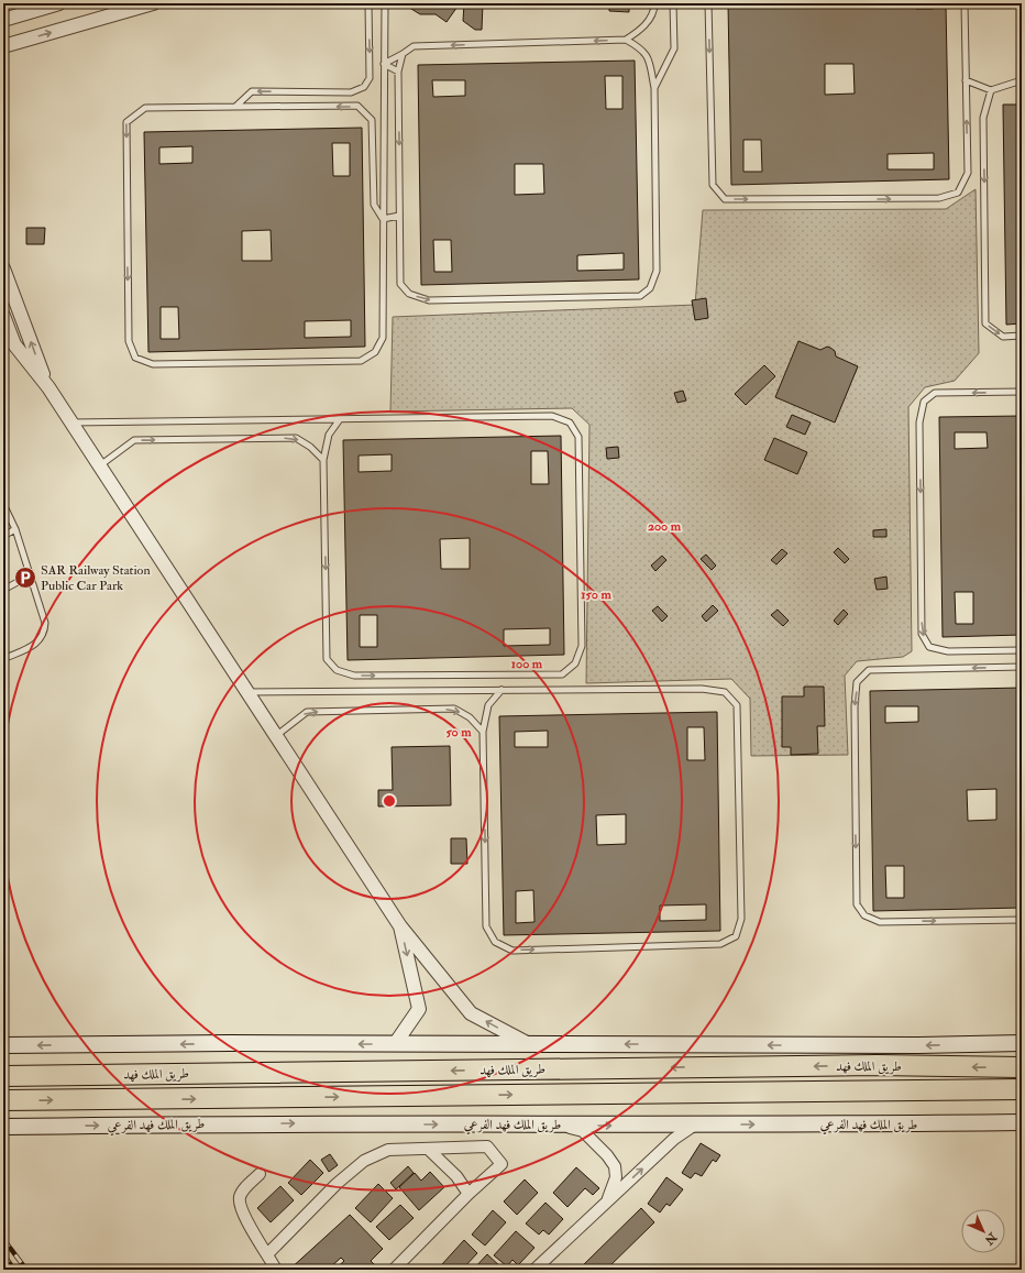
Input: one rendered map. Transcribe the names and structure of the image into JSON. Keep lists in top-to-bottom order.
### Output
{
  "streets": {
    "highway": ["طريق الملك فهد"],
    "main road": ["طريق الملك فهد الفرعي"]
  },
  "places": {
    "parking": ["SAR Railway Station Public Car Park"]
  },
  "north": "bottom right",
  "rings": [
    "200 m",
    "150 m",
    "100 m",
    "50 m"
  ]
}
